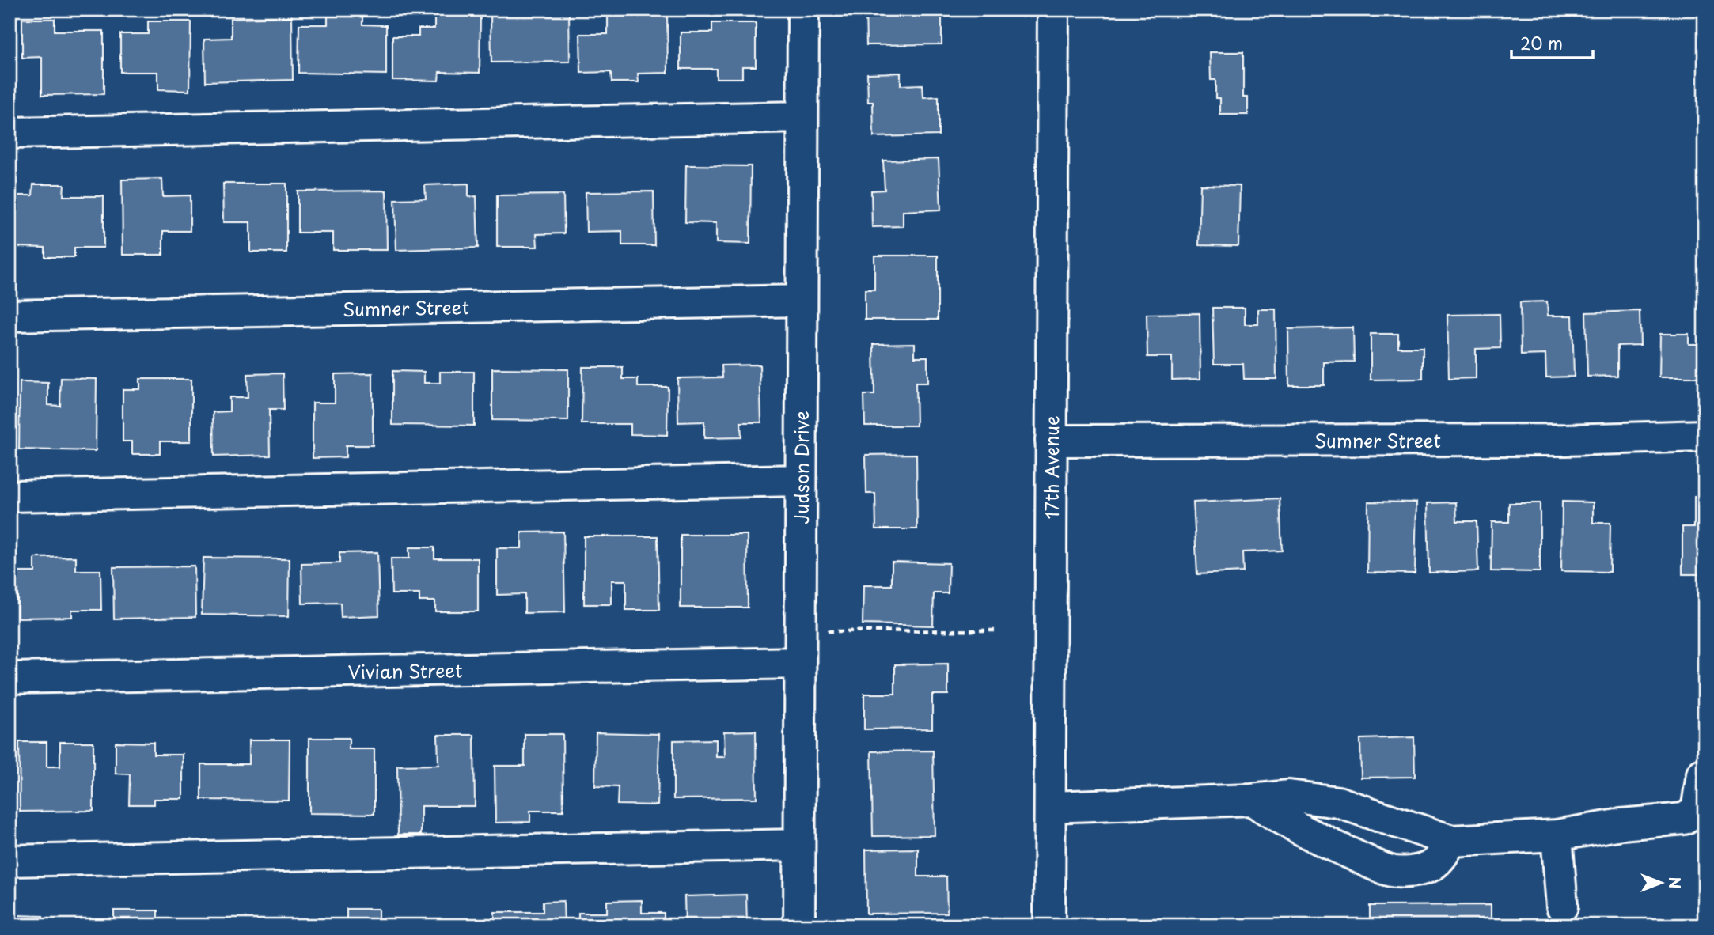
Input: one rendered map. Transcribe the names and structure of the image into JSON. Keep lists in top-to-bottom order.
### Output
{
  "streets": {
    "street": [
      "Sumner Street",
      "Judson Drive",
      "17th Avenue",
      "Vivian Street"
    ]
  },
  "crossings": [
    ["Sumner Street", "Judson Drive"],
    ["Sumner Street", "17th Avenue"],
    ["Judson Drive", "Vivian Street"]
  ],
  "scale_bar": "20 m",
  "north": "right"
}
